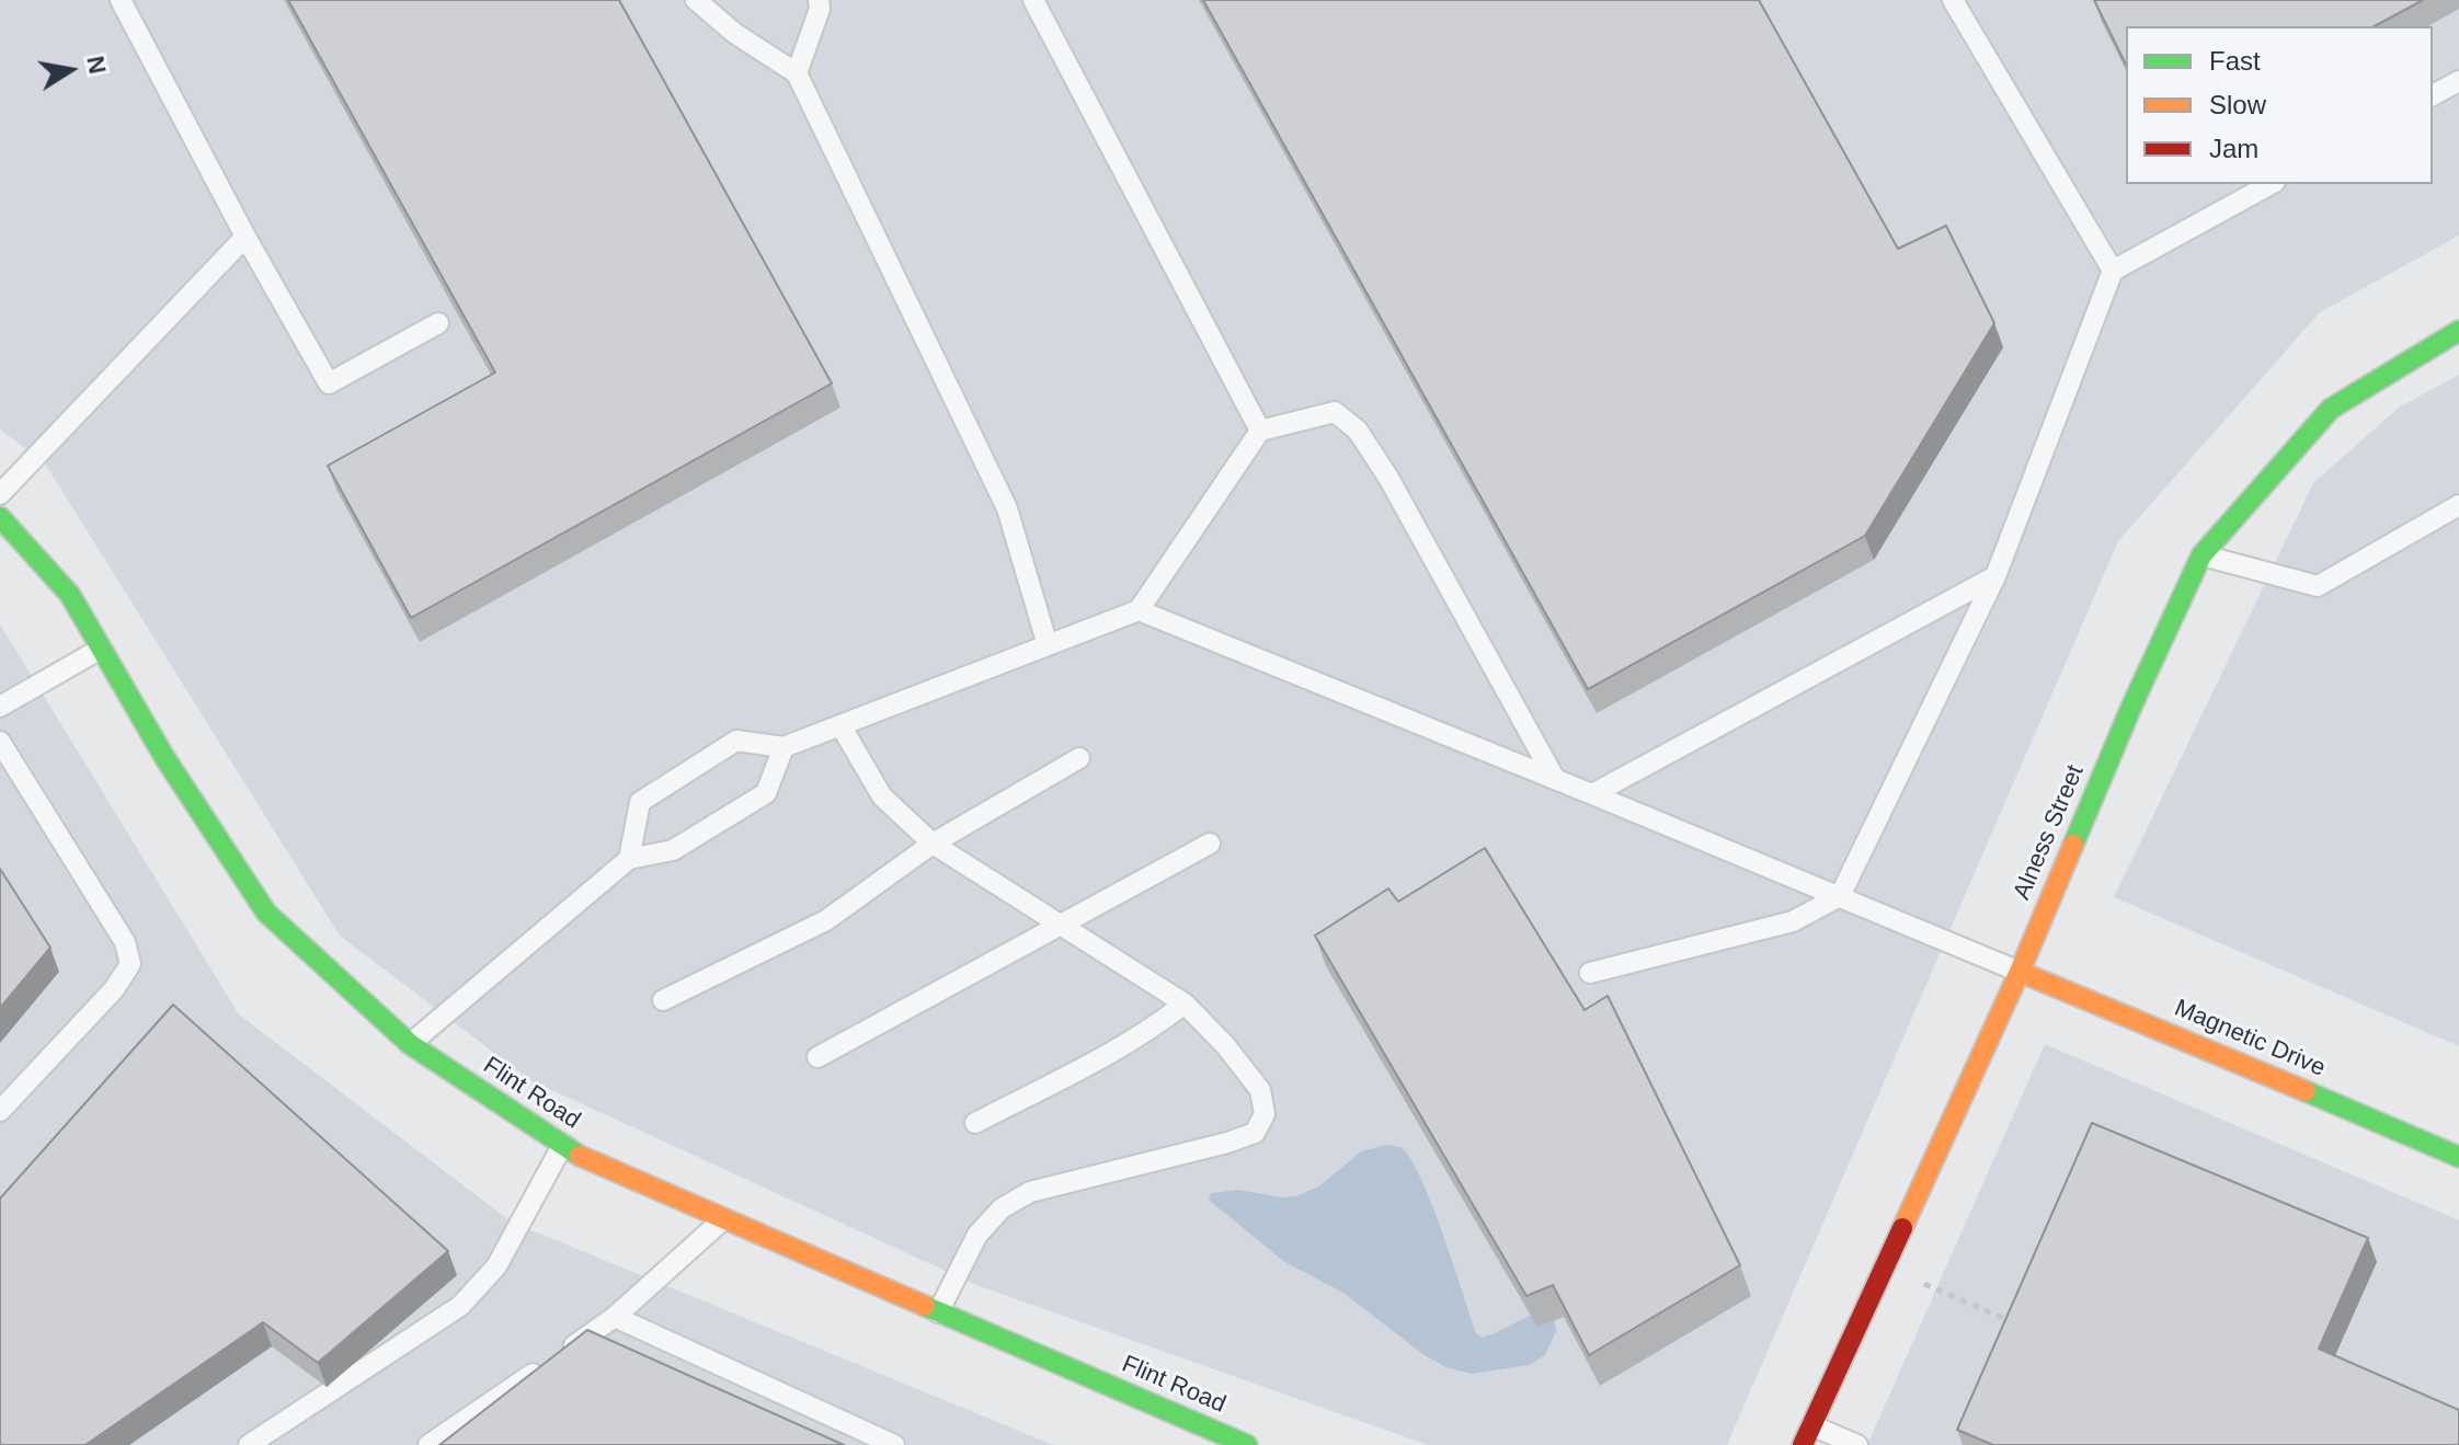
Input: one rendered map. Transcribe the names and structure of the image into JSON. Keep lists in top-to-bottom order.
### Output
{
  "streets": {
    "street": ["Alness Street", "Magnetic Drive", "Flint Road"]
  },
  "crossings": [
    ["Alness Street", "Magnetic Drive"]
  ],
  "legend": ["Fast", "Slow", "Jam"],
  "north": "right"
}
